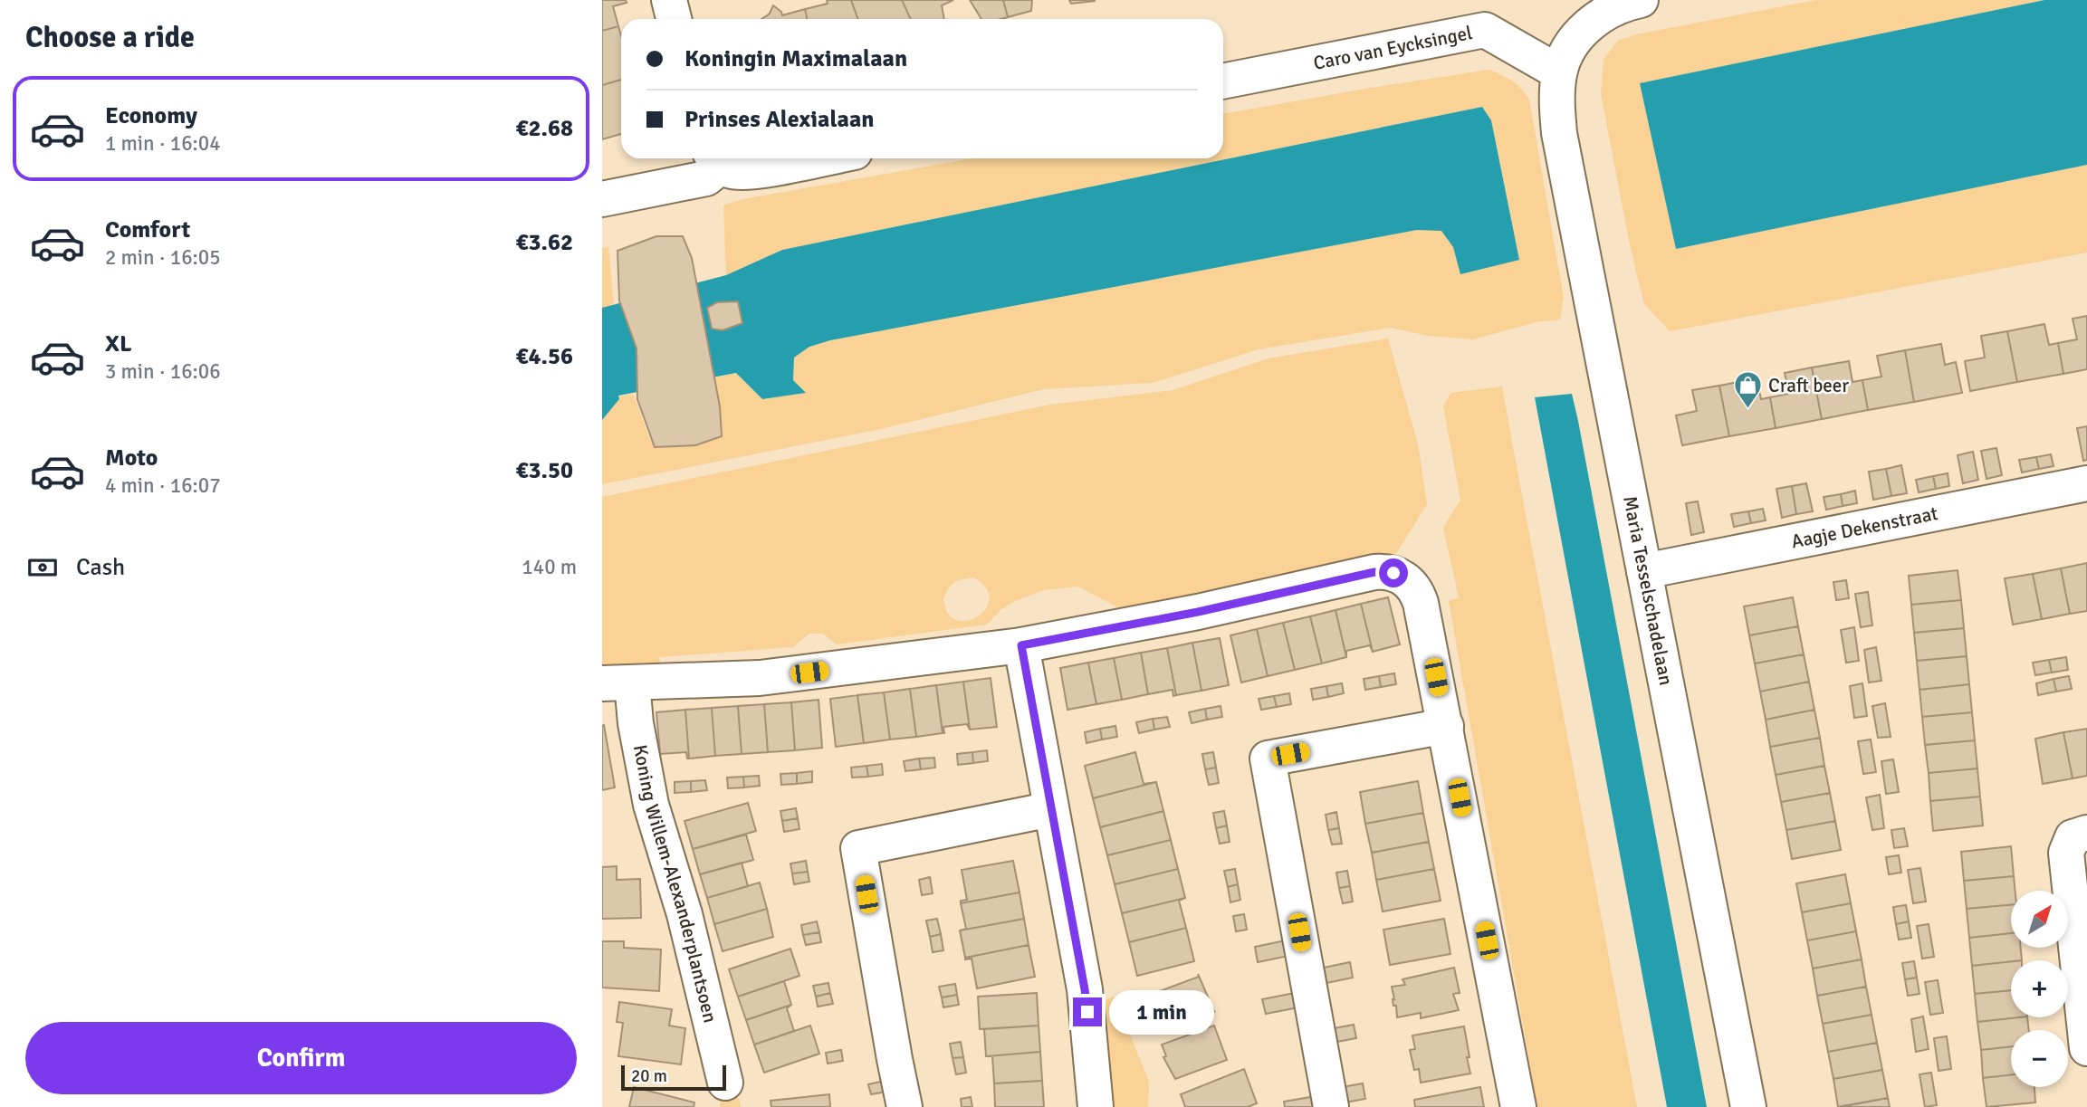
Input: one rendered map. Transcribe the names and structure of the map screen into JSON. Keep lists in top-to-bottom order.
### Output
{
  "streets": {
    "street": [
      "Caro van Eycksingel",
      "Aagje Dekenstraat",
      "Maria Tesselschadelaan",
      "Koning Willem-Alexanderplantsoen"
    ]
  },
  "crossings": [
    ["Caro van Eycksingel", "Maria Tesselschadelaan"],
    ["Aagje Dekenstraat", "Maria Tesselschadelaan"]
  ],
  "places": {
    "shop": ["Craft beer"]
  },
  "scale_bar": "20 m",
  "north": "top right",
  "page": {
    "heading": "Choose a ride",
    "banner": ["Koningin Maximalaan", "Prinses Alexialaan"],
    "list": [
      {
        "name": "Economy",
        "note": "1 min · 16:04",
        "value": "€2.68"
      },
      {
        "name": "Comfort",
        "note": "2 min · 16:05",
        "value": "€3.62"
      },
      {
        "name": "XL",
        "note": "3 min · 16:06",
        "value": "€4.56"
      },
      {
        "name": "Moto",
        "note": "4 min · 16:07",
        "value": "€3.50"
      }
    ],
    "pay": ["Cash", "140 m"],
    "map_buttons": ["+", "−"],
    "bubble": "1 min",
    "buttons": "Confirm",
    "scale": "20 m"
  }
}
